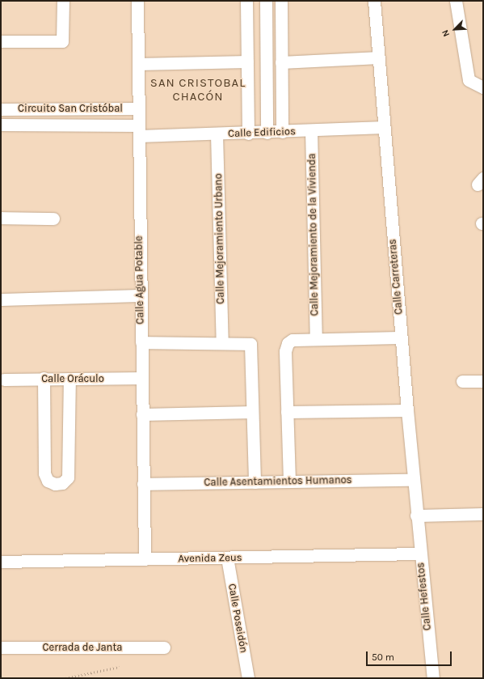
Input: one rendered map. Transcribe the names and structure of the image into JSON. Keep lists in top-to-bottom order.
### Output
{
  "streets": {
    "street": [
      "Circuito San Cristóbal",
      "Calle Edificios",
      "Calle Mejoramiento de la Vivienda",
      "Calle Mejoramiento Urbano",
      "Calle Carreteras",
      "Calle Agua Potable",
      "Calle Oráculo",
      "Calle Asentamientos Humanos",
      "Avenida Zeus",
      "Calle Hefestos",
      "Calle Poseidón",
      "Cerrada de Janta"
    ]
  },
  "crossings": [
    ["Circuito San Cristóbal", "Calle Agua Potable"],
    ["Calle Edificios", "Calle Mejoramiento de la Vivienda"],
    ["Calle Edificios", "Calle Mejoramiento Urbano"],
    ["Calle Edificios", "Calle Carreteras"],
    ["Calle Edificios", "Calle Agua Potable"],
    ["Calle Carreteras", "Calle Asentamientos Humanos"],
    ["Calle Carreteras", "Avenida Zeus"],
    ["Calle Carreteras", "Calle Hefestos"],
    ["Calle Agua Potable", "Calle Oráculo"],
    ["Calle Agua Potable", "Calle Asentamientos Humanos"],
    ["Calle Agua Potable", "Avenida Zeus"],
    ["Avenida Zeus", "Calle Hefestos"],
    ["Avenida Zeus", "Calle Poseidón"]
  ],
  "districts": ["SAN CRISTOBAL CHACÓN"],
  "scale_bar": "50 m",
  "north": "bottom left"
}
